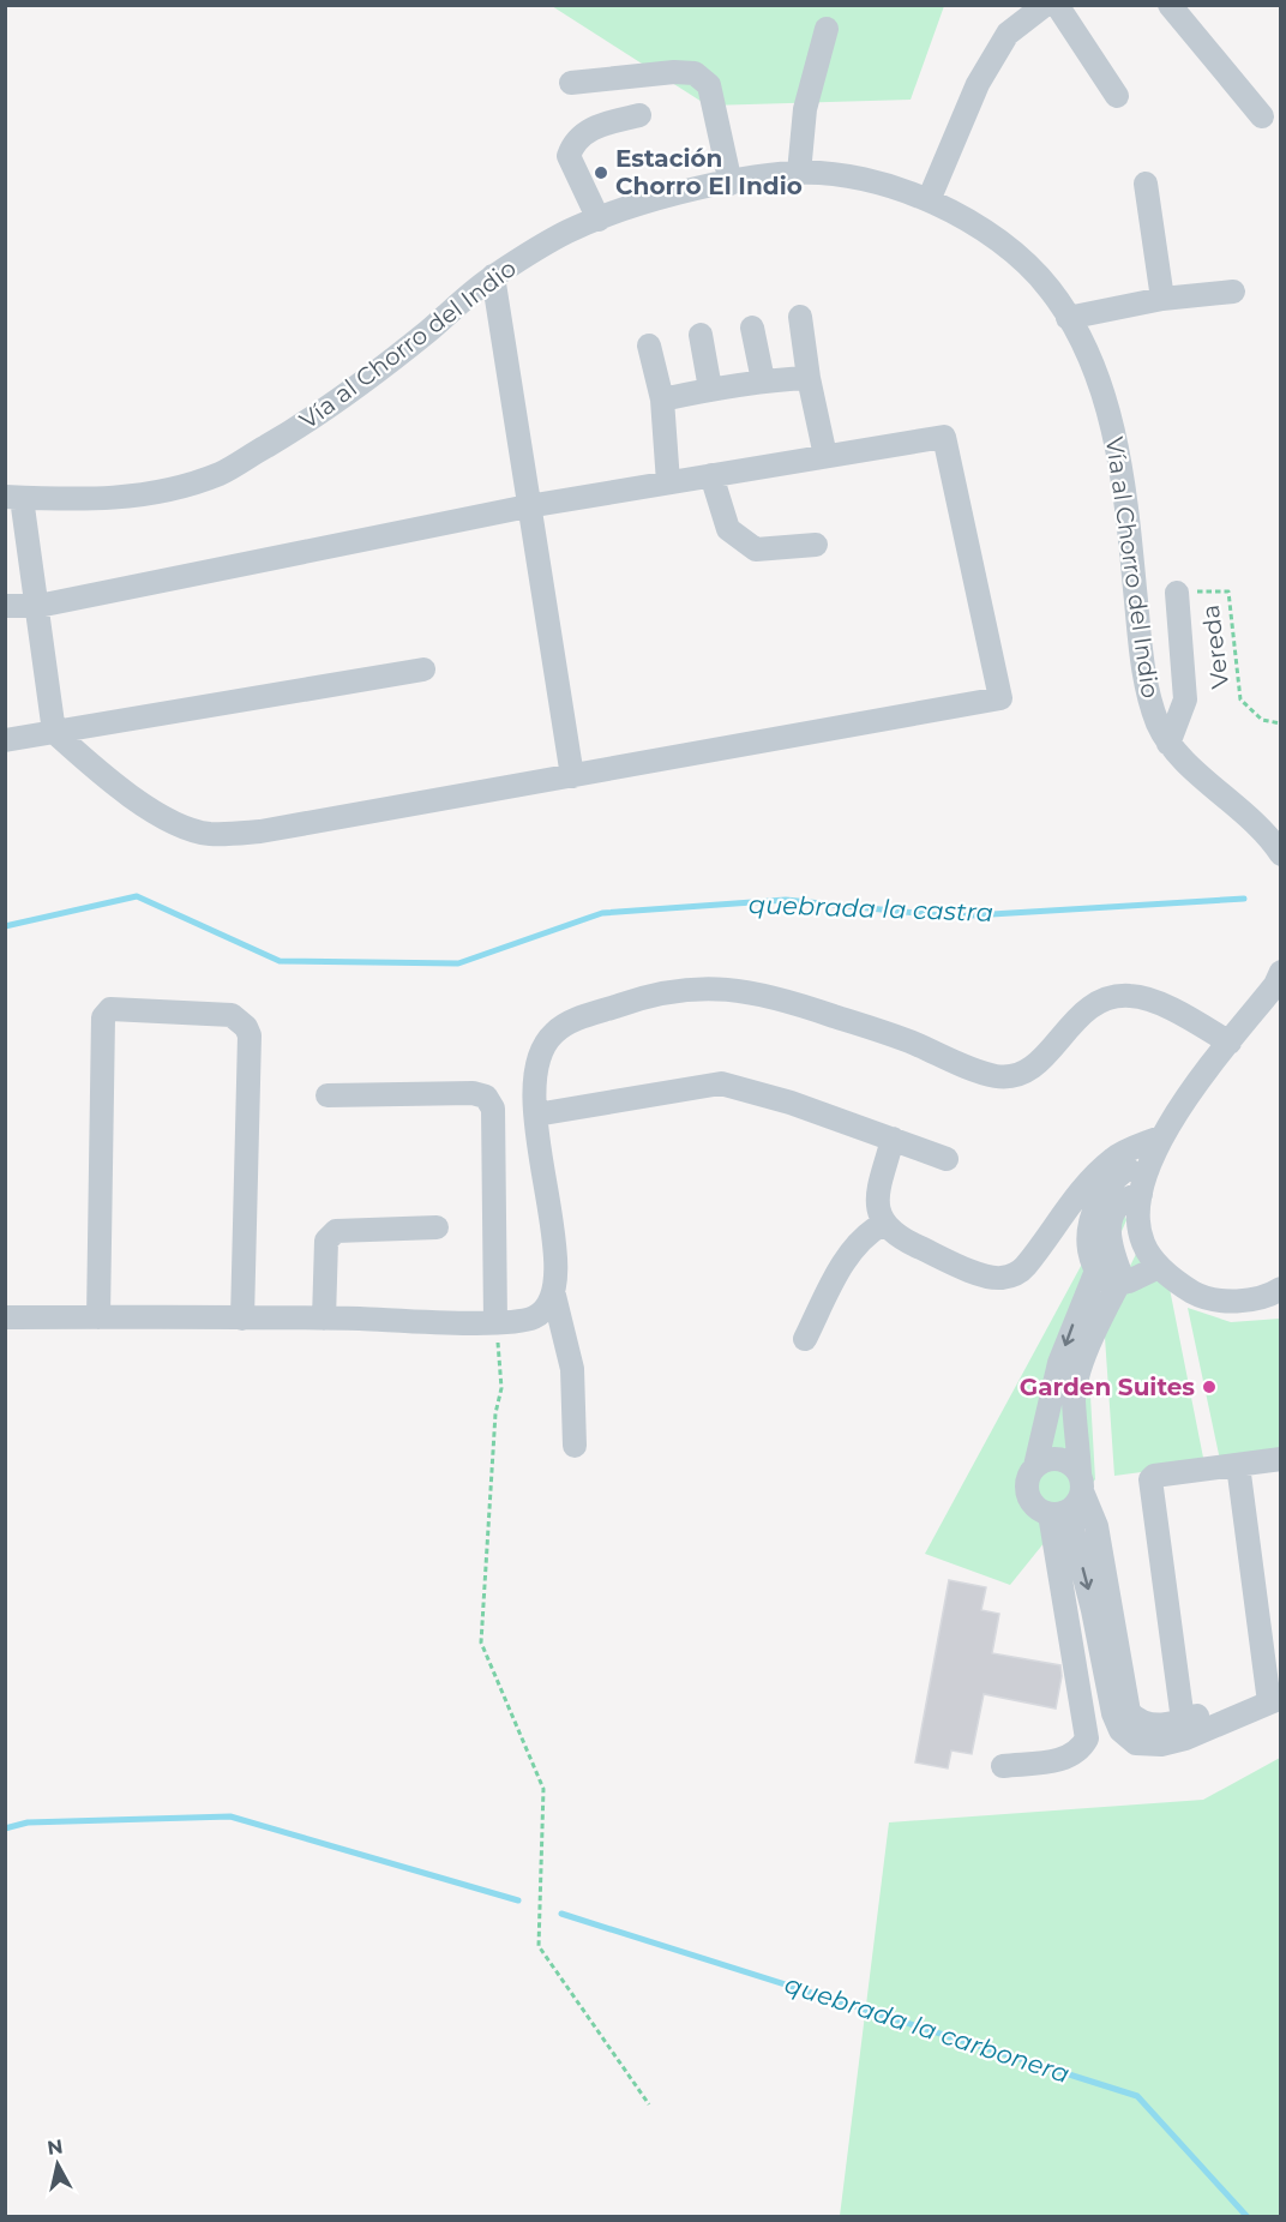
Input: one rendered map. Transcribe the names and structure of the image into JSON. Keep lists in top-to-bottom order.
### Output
{
  "streets": {
    "street": ["Vía al Chorro del Indio"],
    "path": ["Vereda"]
  },
  "water": ["quebrada la castra", "quebrada la carbonera"],
  "places": ["Estación Chorro El Indio", "Garden Suites"],
  "north": "top"
}
